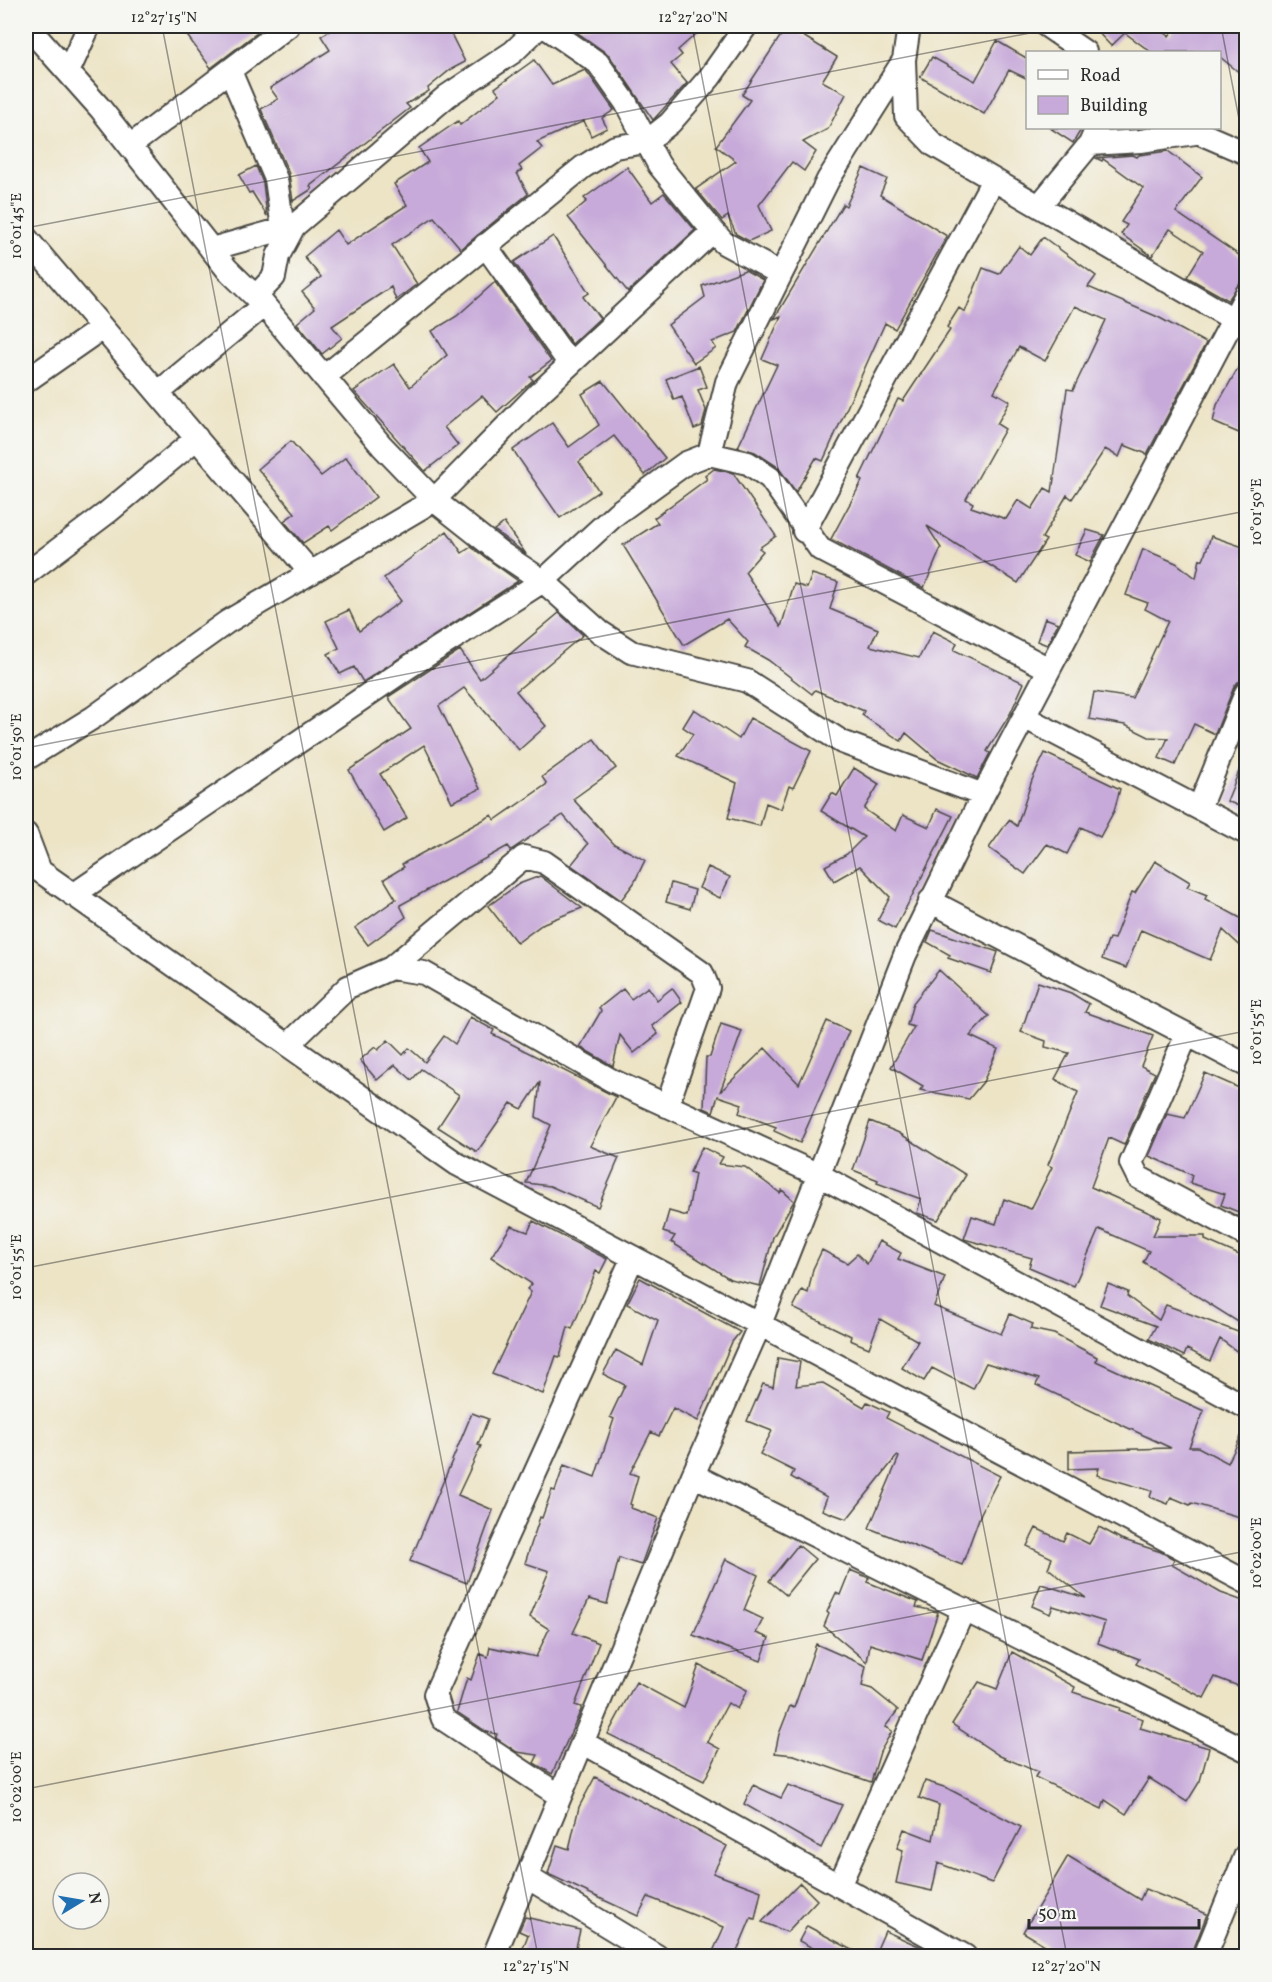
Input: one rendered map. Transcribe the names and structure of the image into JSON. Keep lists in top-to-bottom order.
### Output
{
  "legend": ["Road", "Building"],
  "scale_bar": "50 m",
  "north": "right",
  "coordinates": [
    "12°27'15\"N",
    "12°27'20\"N",
    "10°01'45\"E",
    "10°01'50\"E",
    "10°01'55\"E",
    "10°02'00\"E"
  ]
}
